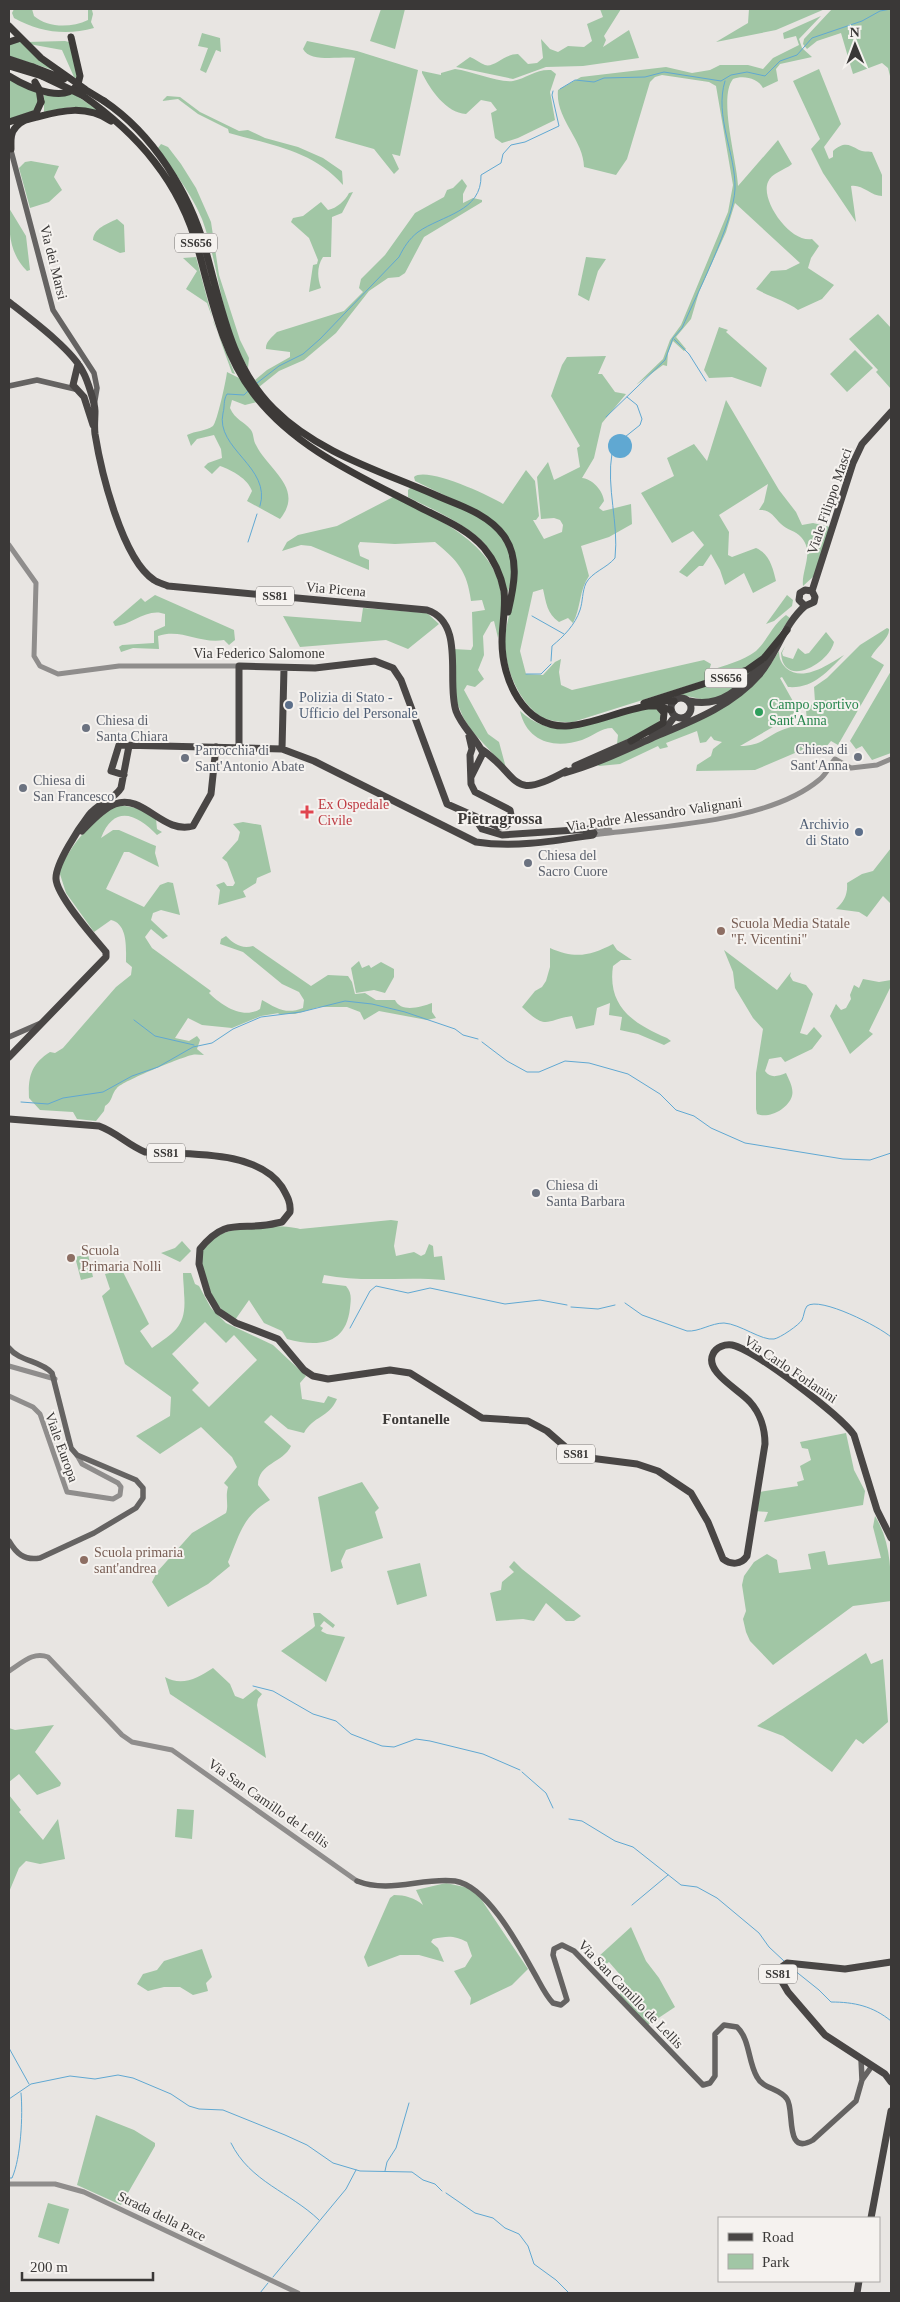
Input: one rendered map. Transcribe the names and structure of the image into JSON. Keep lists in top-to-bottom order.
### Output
{
  "streets": {
    "highway": ["SS656"],
    "main road": [
      "Via dei Marsi",
      "Viale Filippo Masci",
      "Via Picena",
      "SS81",
      "Via Federico Salomone",
      "Via Padre Alessandro Valignani",
      "Via Carlo Forlanini",
      "Via San Camillo de Lellis"
    ],
    "street": ["Viale Europa", "Strada della Pace"]
  },
  "crossings": [
    ["Via dei Marsi", "Via Picena"],
    ["Via Picena", "SS81"],
    ["SS81", "Via Federico Salomone"],
    ["SS81", "Via San Camillo de Lellis"]
  ],
  "districts": ["Pietragrossa", "Fontanelle"],
  "places": {
    "other": [
      "Polizia di Stato - Ufficio del Personale",
      "Campo sportivo Sant'Anna",
      "Chiesa di Santa Chiara",
      "Chiesa di Sant'Anna",
      "Parrocchia di Sant'Antonio Abate",
      "Chiesa di San Francesco",
      "Archivio di Stato",
      "Chiesa del Sacro Cuore",
      "Scuola Media Statale \"F. Vicentini\"",
      "Chiesa di Santa Barbara",
      "Scuola Primaria Nolli",
      "Scuola primaria sant'andrea"
    ],
    "health": ["Ex Ospedale Civile"]
  },
  "legend": ["Road", "Park"],
  "scale_bar": "200 m",
  "north": "top"
}
